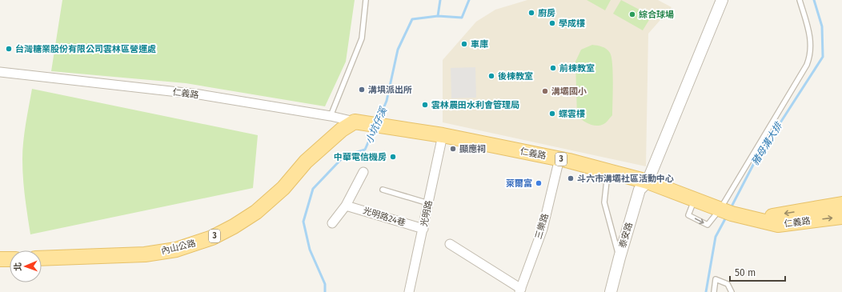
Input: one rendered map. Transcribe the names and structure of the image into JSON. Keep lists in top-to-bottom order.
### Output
{
  "streets": {
    "main road": ["仁義路", "3", "內山公路"],
    "street": [
      "光明路",
      "光明路24巷",
      "三樂路",
      "泰安路"
    ]
  },
  "crossings": [
    ["仁義路", "光明路"],
    ["仁義路", "三樂路"],
    ["仁義路", "泰安路"],
    ["仁義路", "內山公路"],
    ["光明路", "光明路24巷"]
  ],
  "water": ["小坑仔溪", "豬母溝大排"],
  "places": [
    "廚房",
    "綜合球場",
    "學成樓",
    "車庫",
    "台灣糖業股份有限公司雲林區營運處",
    "前棟教室",
    "後棟教室",
    "溝埧派出所",
    "溝壩國小",
    "雲林農田水利會管理局",
    "蝶雲樓",
    "顯應祠",
    "中華電信機房",
    "斗六市溝壩社區活動中心",
    "萊爾富"
  ],
  "scale_bar": "50 m",
  "north": "left"
}
